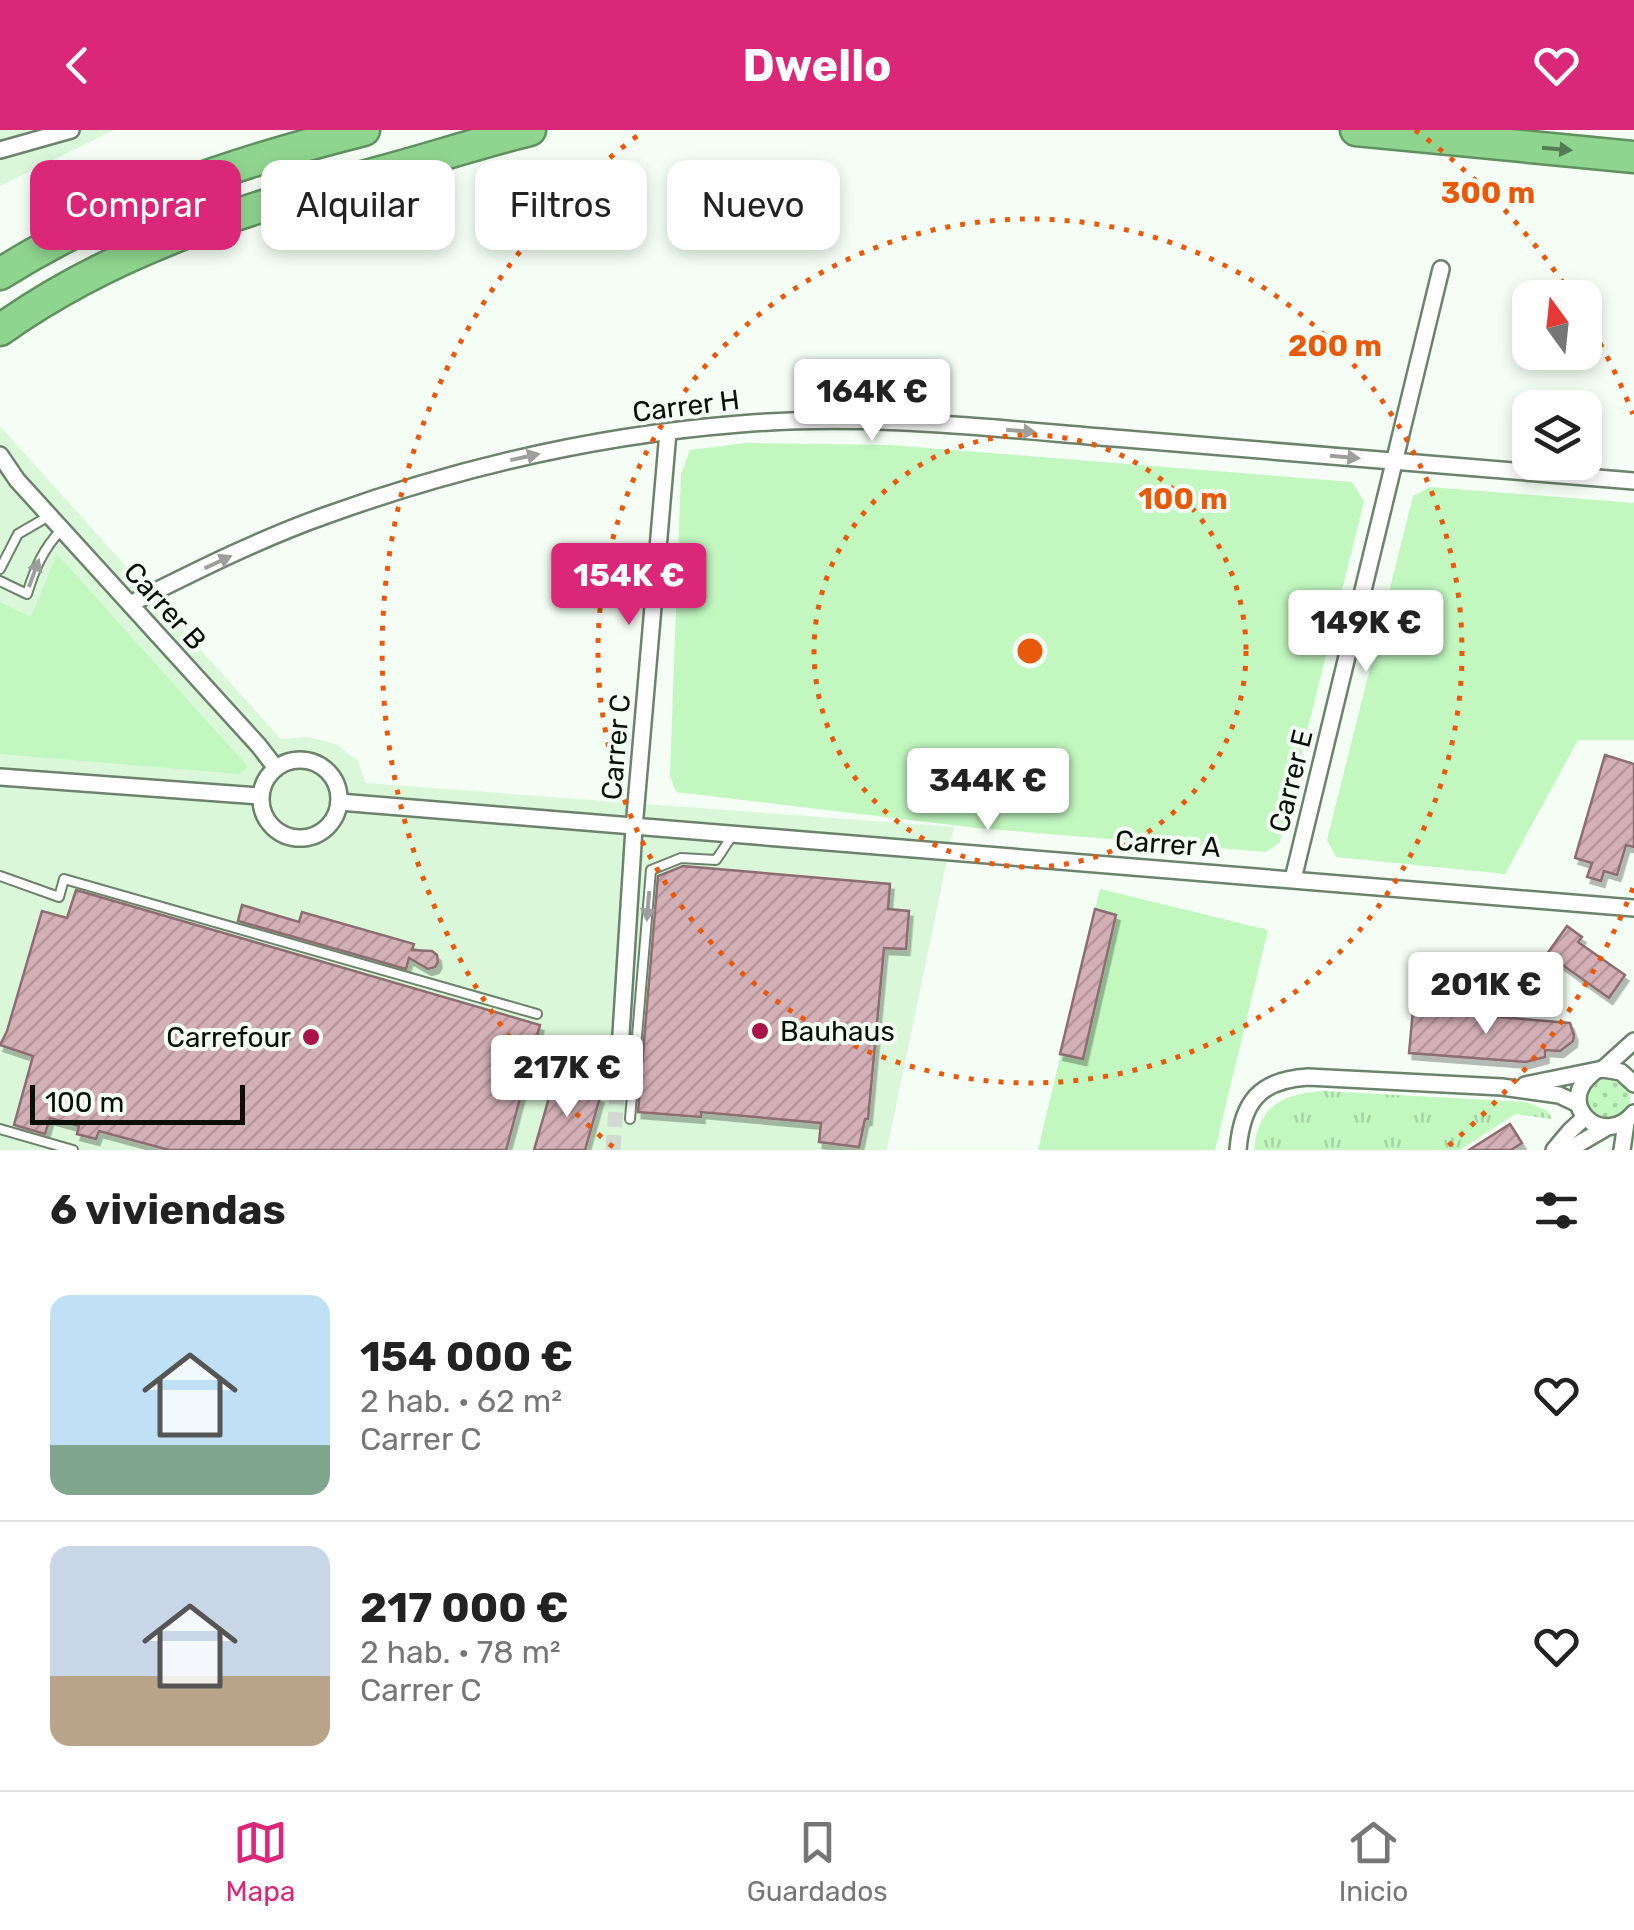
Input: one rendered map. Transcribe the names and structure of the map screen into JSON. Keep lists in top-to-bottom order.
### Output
{
  "streets": {
    "street": [
      "Carrer H",
      "Carrer B",
      "Carrer C",
      "Carrer E",
      "Carrer A"
    ]
  },
  "crossings": [
    ["Carrer H", "Carrer B"],
    ["Carrer H", "Carrer C"],
    ["Carrer H", "Carrer E"],
    ["Carrer B", "Carrer A"],
    ["Carrer C", "Carrer A"],
    ["Carrer E", "Carrer A"]
  ],
  "one_way": ["Carrer H"],
  "places": ["Bauhaus", "Carrefour"],
  "scale_bar": "100 m",
  "north": "top",
  "page": {
    "header": "Dwello",
    "chip": [
      "Comprar",
      "Alquilar",
      "Filtros",
      "Nuevo"
    ],
    "price": [
      "164K €",
      "154K €",
      "149K €",
      "344K €",
      "201K €",
      "217K €"
    ],
    "scale": "100 m",
    "heading": "6 viviendas",
    "list": [
      {
        "name": "154 000 €",
        "note": "2 hab. · 62 m² · Carrer C"
      },
      {
        "name": "217 000 €",
        "note": "2 hab. · 78 m² · Carrer C"
      }
    ],
    "tabs": ["Mapa", "Guardados", "Inicio"]
  },
  "rings": ["300 m", "200 m", "100 m"]
}
